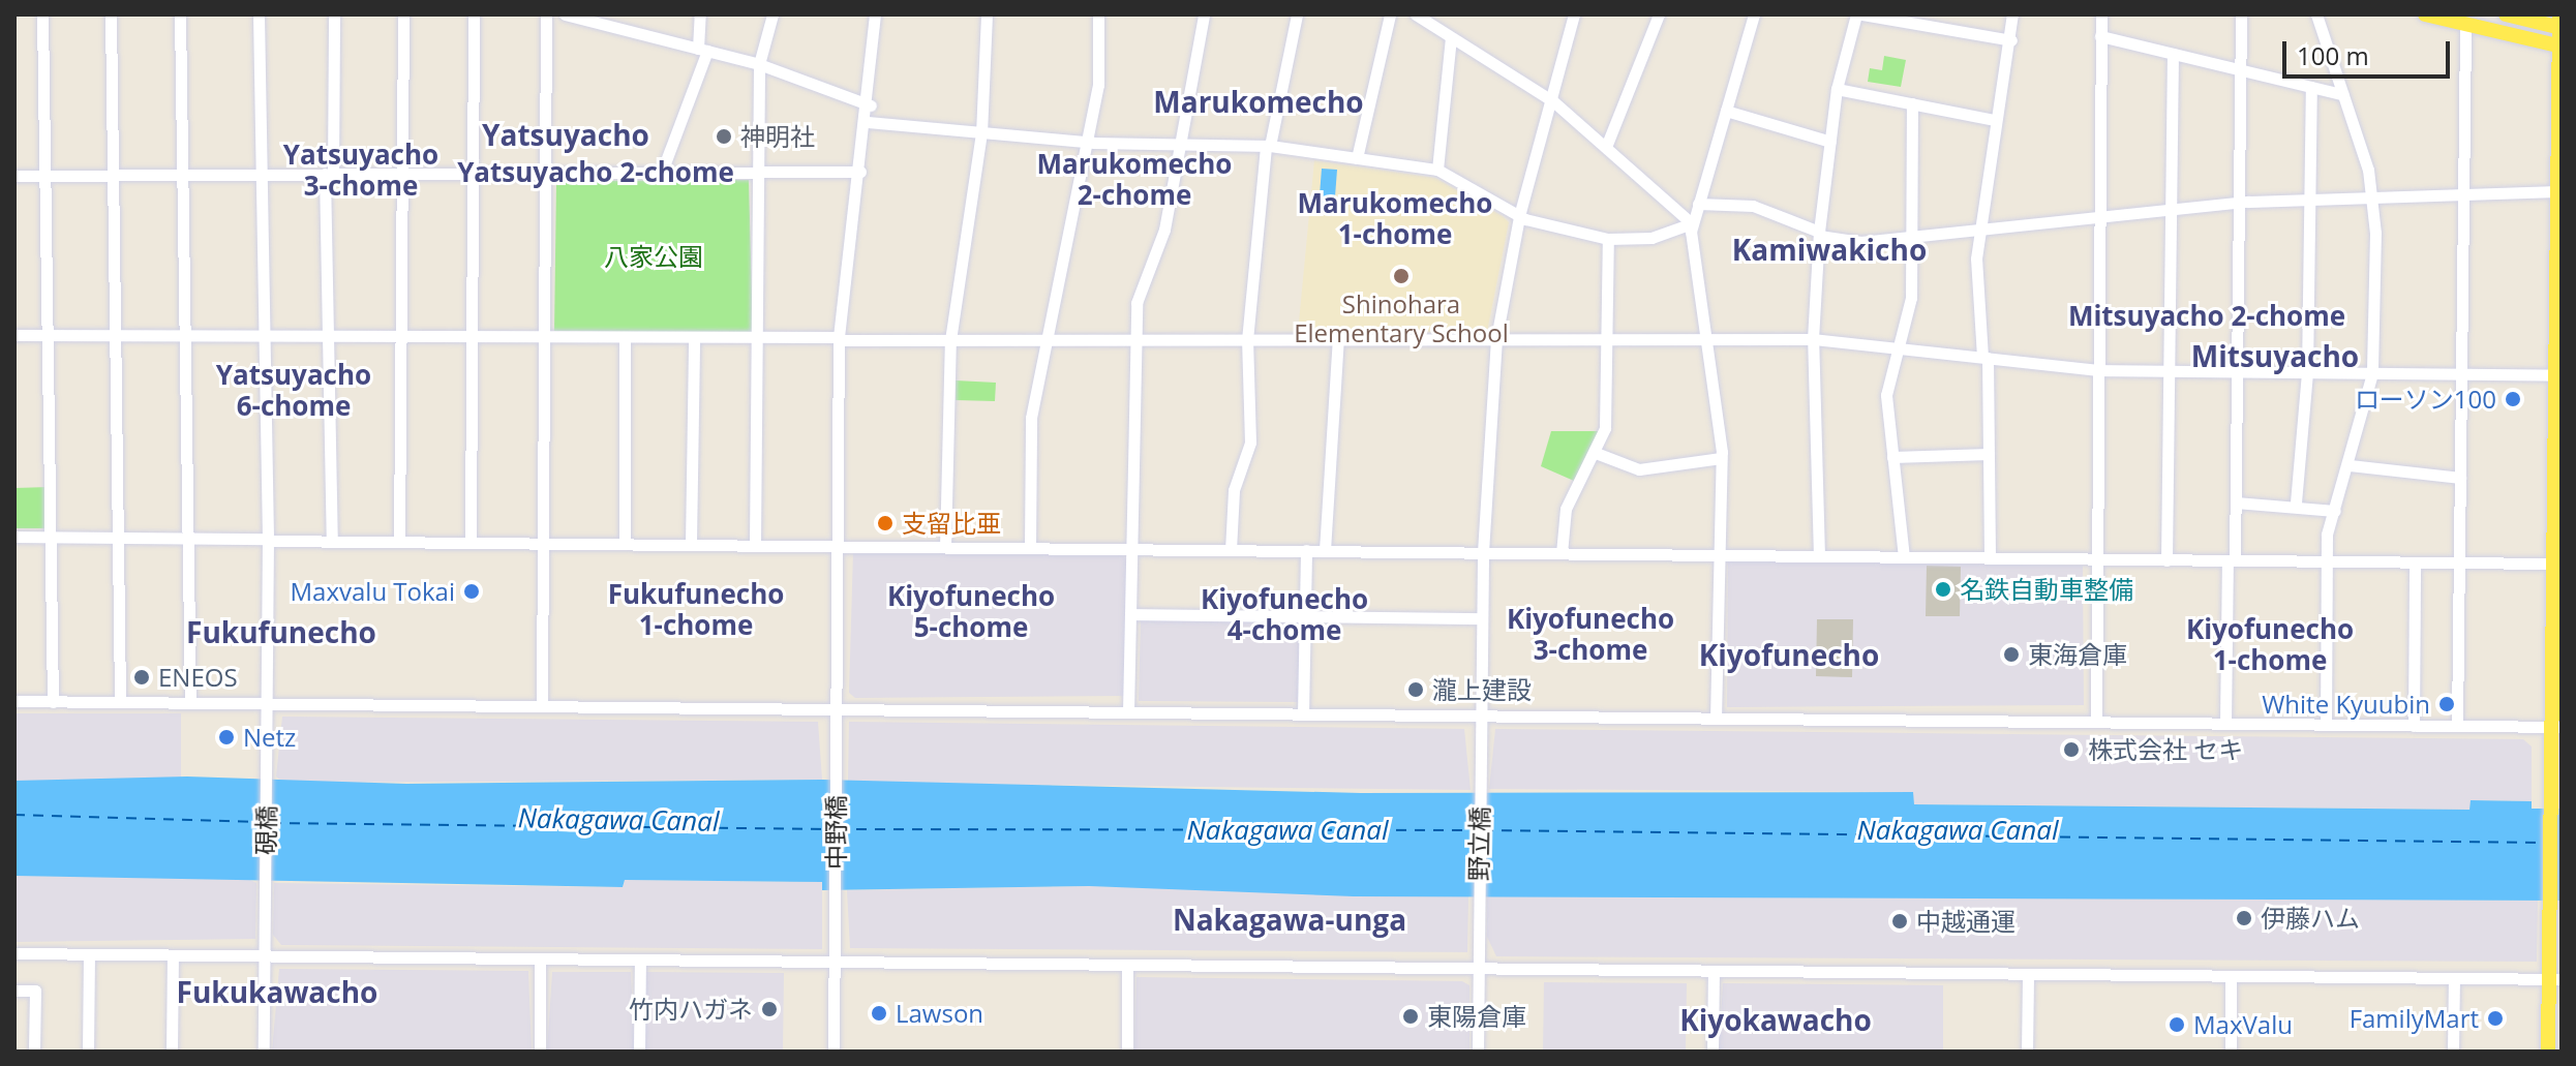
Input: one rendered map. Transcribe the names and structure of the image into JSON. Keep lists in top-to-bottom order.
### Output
{
  "streets": {
    "street": ["硯橋", "中野橋", "野立橋"]
  },
  "districts": [
    "Marukomecho",
    "Yatsuyacho",
    "Yatsuyacho 3-chome",
    "Marukomecho 2-chome",
    "Yatsuyacho 2-chome",
    "Marukomecho 1-chome",
    "Kamiwakicho",
    "Mitsuyacho 2-chome",
    "Mitsuyacho",
    "Yatsuyacho 6-chome",
    "Fukufunecho 1-chome",
    "Kiyofunecho 5-chome",
    "Kiyofunecho 4-chome",
    "Kiyofunecho 3-chome",
    "Kiyofunecho 1-chome",
    "Fukufunecho",
    "Kiyofunecho",
    "Nakagawa-unga",
    "Fukukawacho",
    "Kiyokawacho"
  ],
  "water": ["Nakagawa Canal"],
  "parks": ["八家公園"],
  "places": [
    "神明社",
    "Shinohara Elementary School",
    "ローソン100",
    "支留比亜",
    "名鉄自動車整備",
    "Maxvalu Tokai",
    "東海倉庫",
    "ENEOS",
    "瀧上建設",
    "White Kyuubin",
    "Netz",
    "株式会社 セキ",
    "伊藤ハム",
    "中越通運",
    "竹内ハガネ",
    "Lawson",
    "東陽倉庫",
    "FamilyMart",
    "MaxValu"
  ],
  "scale_bar": "100 m"
}
